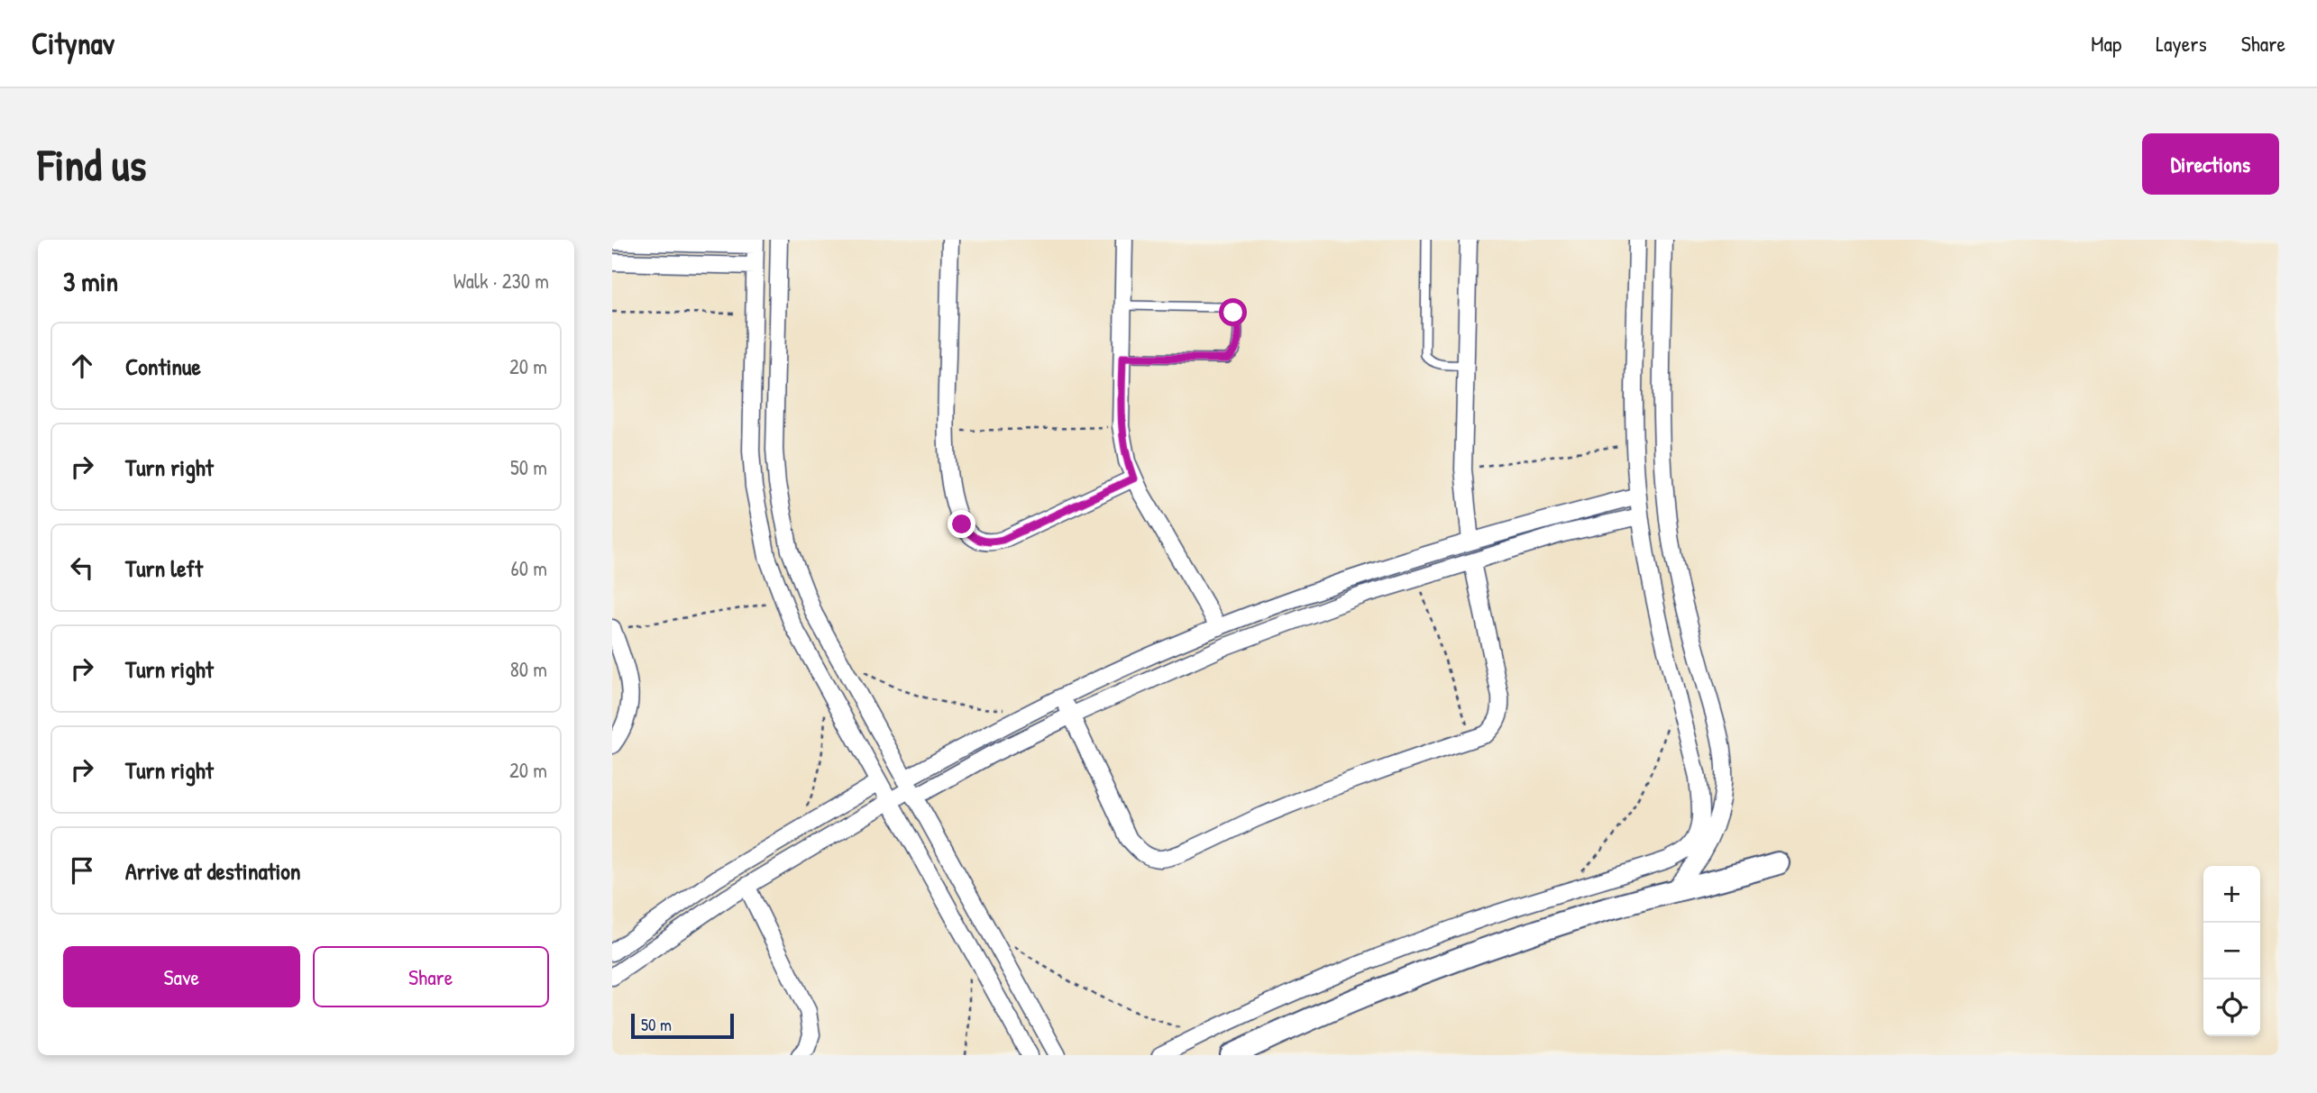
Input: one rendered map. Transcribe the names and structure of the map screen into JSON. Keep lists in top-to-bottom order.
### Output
{
  "scale_bar": "50 m",
  "page": {
    "header": "Citynav",
    "nav": ["Map", "Layers", "Share"],
    "buttons": [
      "Directions",
      ["Save", "Share"]
    ],
    "title": "Find us",
    "heading": ["3 min", "Walk · 230 m"],
    "list": [
      ["Continue", "20 m"],
      ["Turn right", "50 m"],
      ["Turn left", "60 m"],
      ["Turn right", "80 m"],
      ["Turn right", "20 m"],
      "Arrive at destination"
    ],
    "map_buttons": ["+", "−"],
    "scale": "50 m"
  }
}
